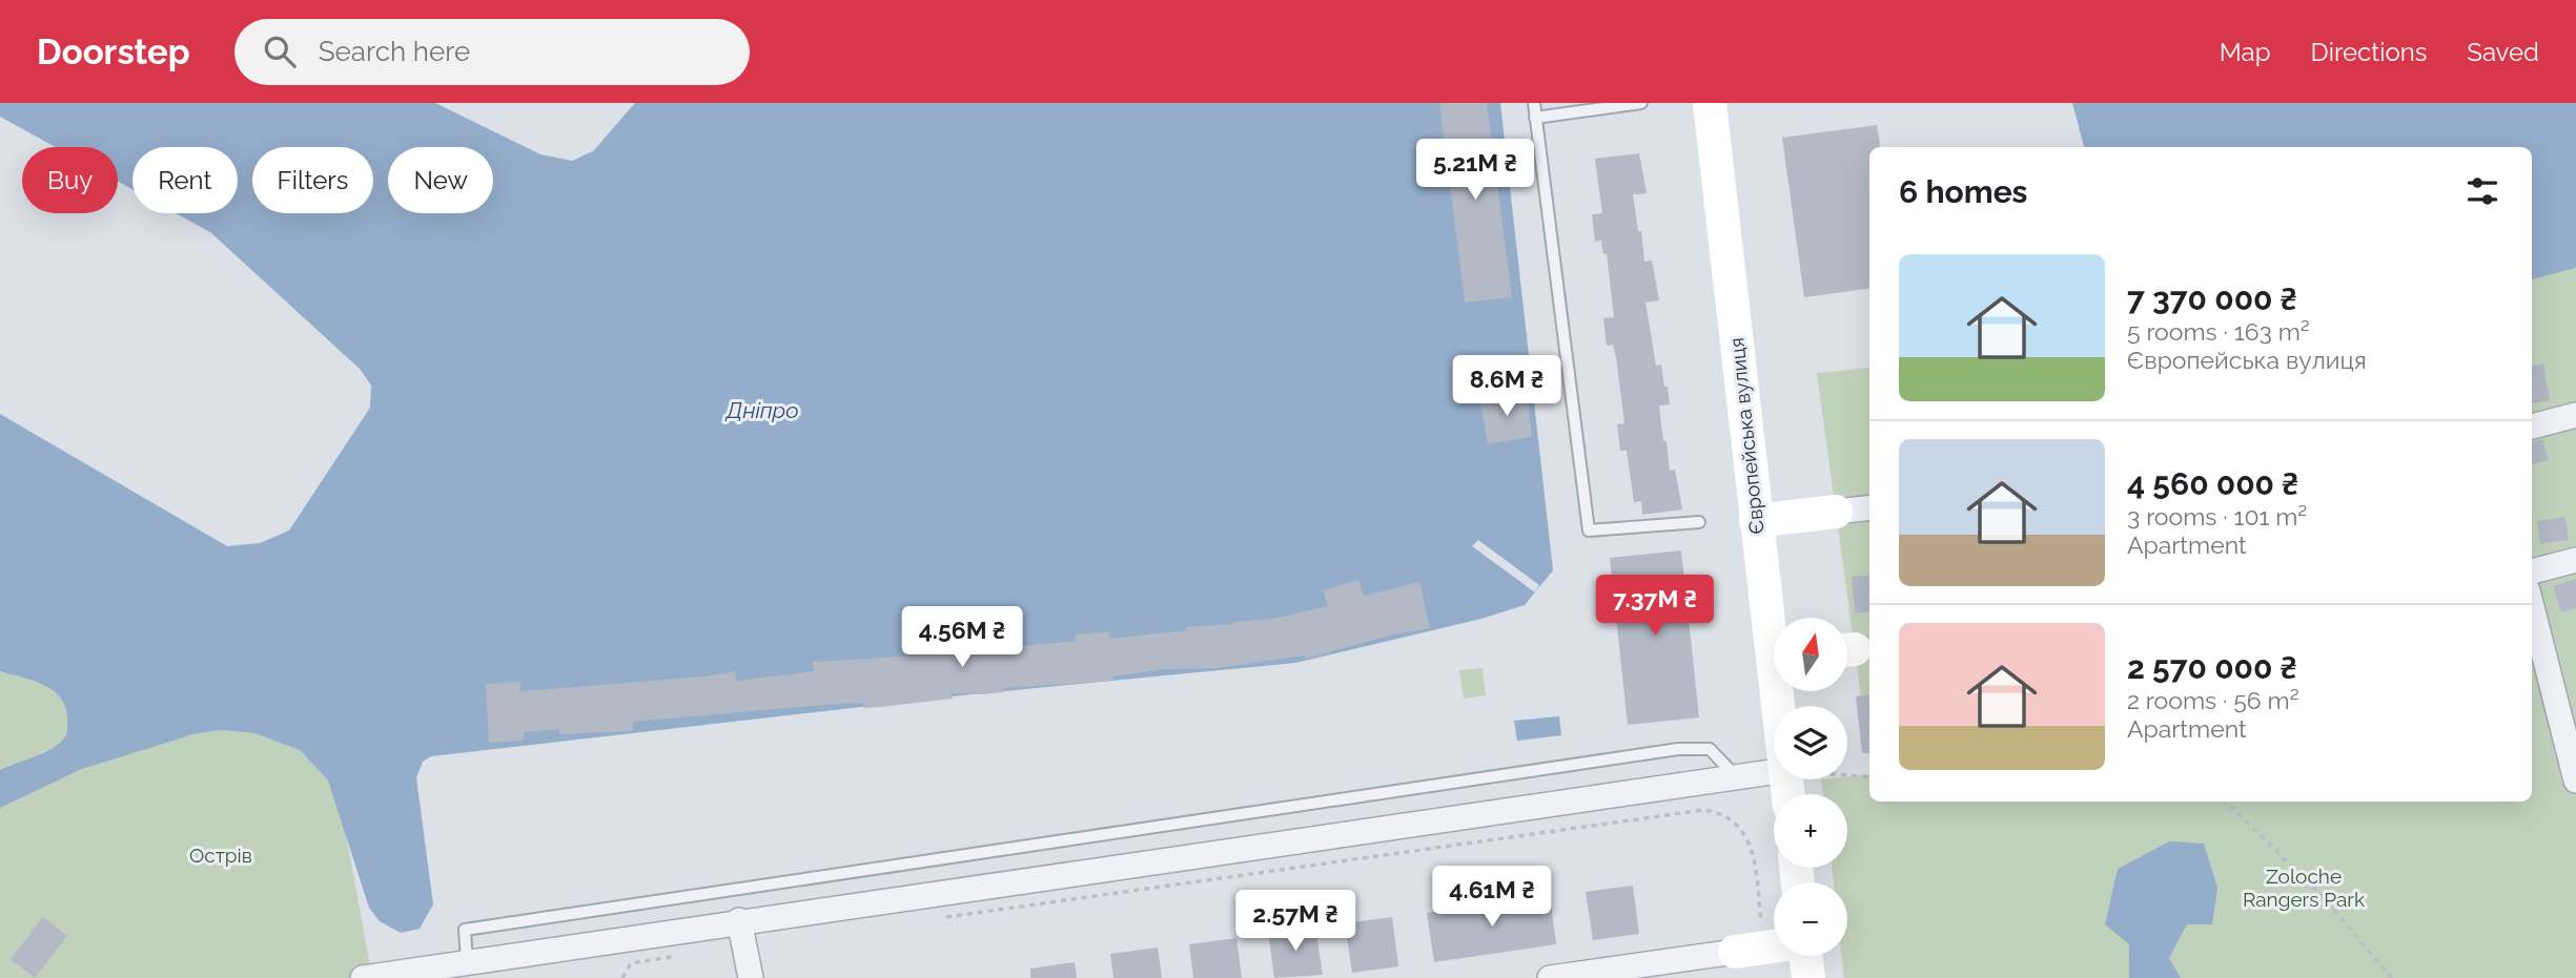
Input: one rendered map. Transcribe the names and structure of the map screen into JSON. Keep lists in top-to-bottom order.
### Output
{
  "streets": {
    "street": ["Європейська вулиця"]
  },
  "water": ["Дніпро"],
  "parks": ["Острів", "Zoloche Rangers Park"],
  "north": "top",
  "page": {
    "header": "Doorstep",
    "search": "Search here",
    "nav": ["Map", "Directions", "Saved"],
    "price": [
      "5.21M ₴",
      "8.6M ₴",
      "7.37M ₴",
      "4.56M ₴",
      "4.61M ₴",
      "2.57M ₴"
    ],
    "chip": [
      "Buy",
      "Rent",
      "Filters",
      "New"
    ],
    "heading": "6 homes",
    "list": [
      {
        "name": "7 370 000 ₴",
        "note": "5 rooms · 163 m² · Європейська вулиця"
      },
      {
        "name": "4 560 000 ₴",
        "note": "3 rooms · 101 m² · Apartment"
      },
      {
        "name": "2 570 000 ₴",
        "note": "2 rooms · 56 m² · Apartment"
      }
    ],
    "map_buttons": ["+", "−"]
  }
}
